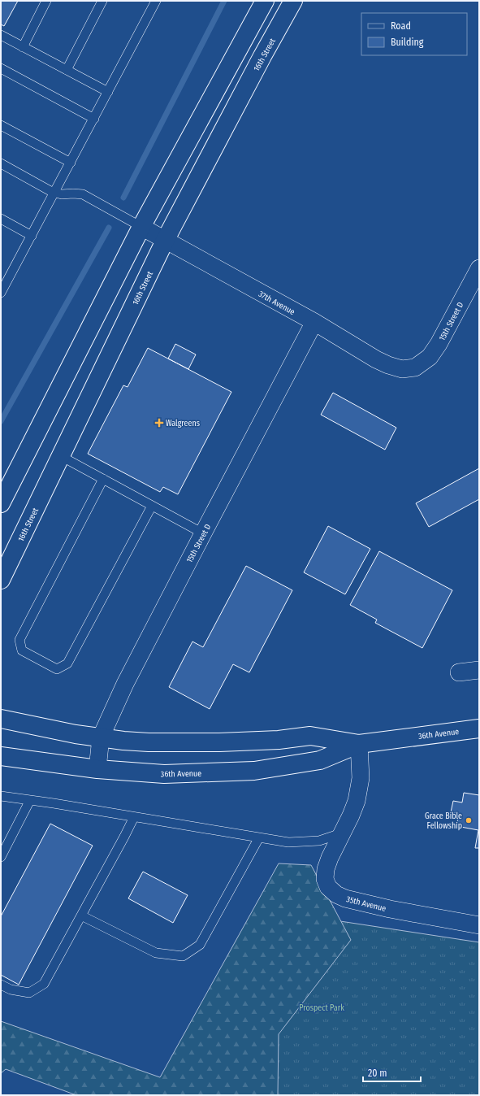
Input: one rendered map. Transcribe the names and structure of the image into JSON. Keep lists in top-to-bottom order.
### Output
{
  "streets": {
    "main road": ["16th Street", "36th Avenue"],
    "street": ["37th Avenue", "15th Street D", "35th Avenue"]
  },
  "crossings": [
    ["16th Street", "37th Avenue"],
    ["37th Avenue", "15th Street D"],
    ["15th Street D", "36th Avenue"],
    ["36th Avenue", "35th Avenue"]
  ],
  "parks": ["Prospect Park"],
  "places": {
    "health": ["Walgreens"],
    "other": ["Grace Bible Fellowship"]
  },
  "legend": ["Road", "Building"],
  "scale_bar": "20 m"
}
